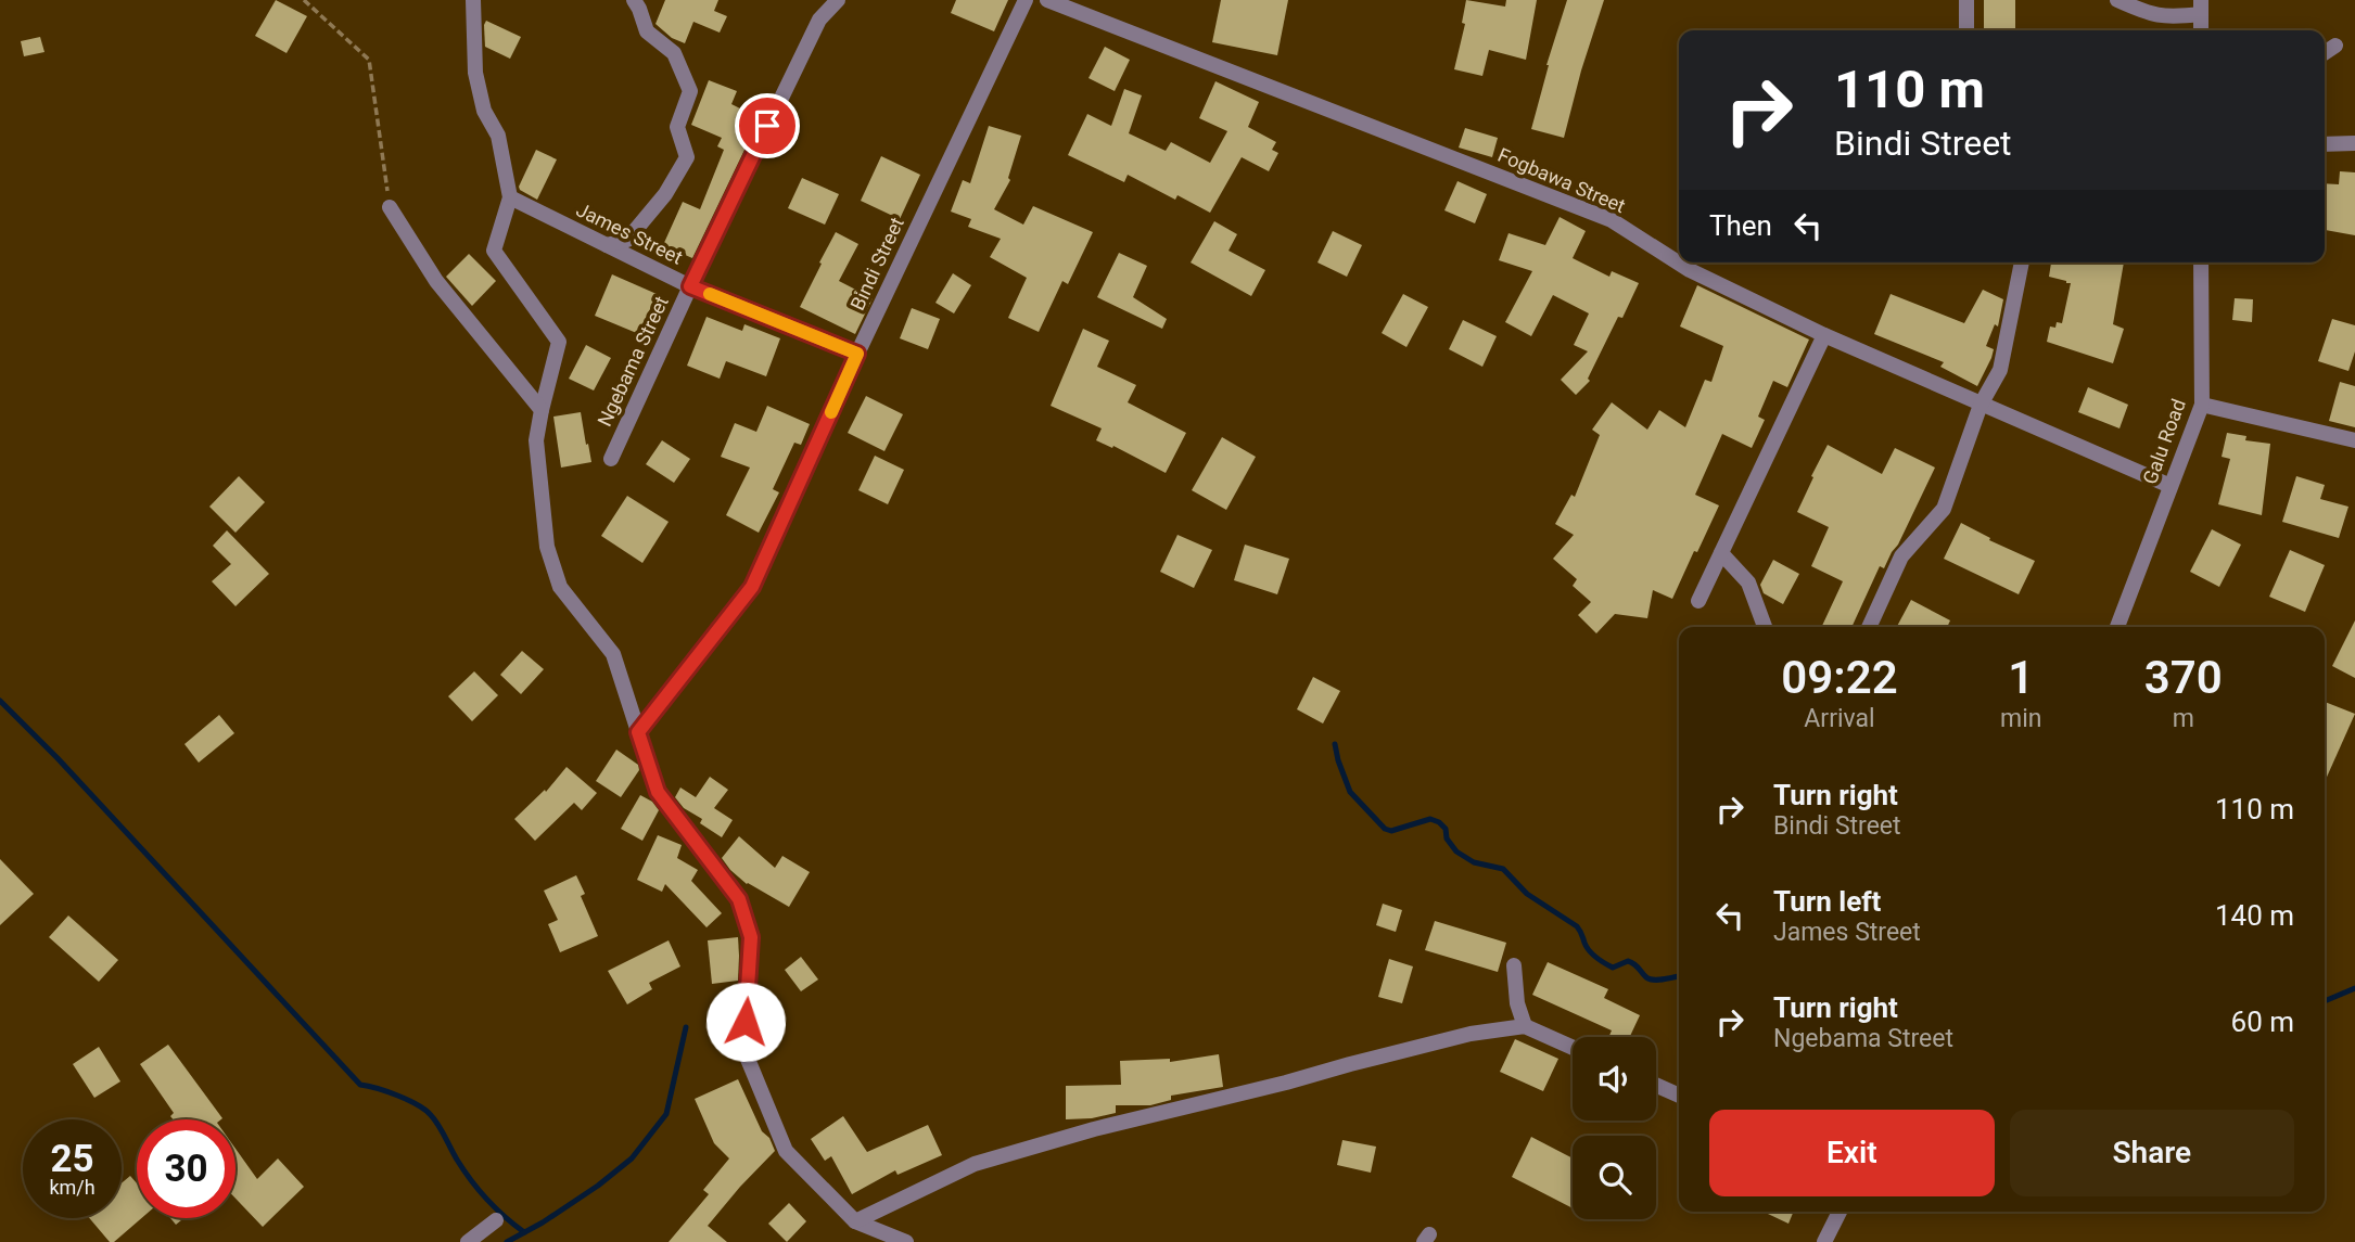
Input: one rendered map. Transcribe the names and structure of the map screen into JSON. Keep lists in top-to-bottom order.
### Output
{
  "streets": {
    "street": [
      "Fogbawa Street",
      "James Street",
      "Bindi Street",
      "Ngebama Street",
      "Galu Road"
    ]
  },
  "crossings": [
    ["Fogbawa Street", "Galu Road"],
    ["James Street", "Bindi Street"],
    ["James Street", "Ngebama Street"]
  ],
  "page": {
    "turn": ["110 m", "Bindi Street"],
    "then": "Then",
    "eta": [
      "09:22",
      "Arrival",
      "1",
      "min",
      "370",
      "m"
    ],
    "list": [
      {
        "name": "Turn right",
        "note": "Bindi Street",
        "value": "110 m"
      },
      {
        "name": "Turn left",
        "note": "James Street",
        "value": "140 m"
      },
      {
        "name": "Turn right",
        "note": "Ngebama Street",
        "value": "60 m"
      }
    ],
    "buttons": ["Exit", "Share"],
    "speed": "25 km/h",
    "limit": "30"
  }
}
